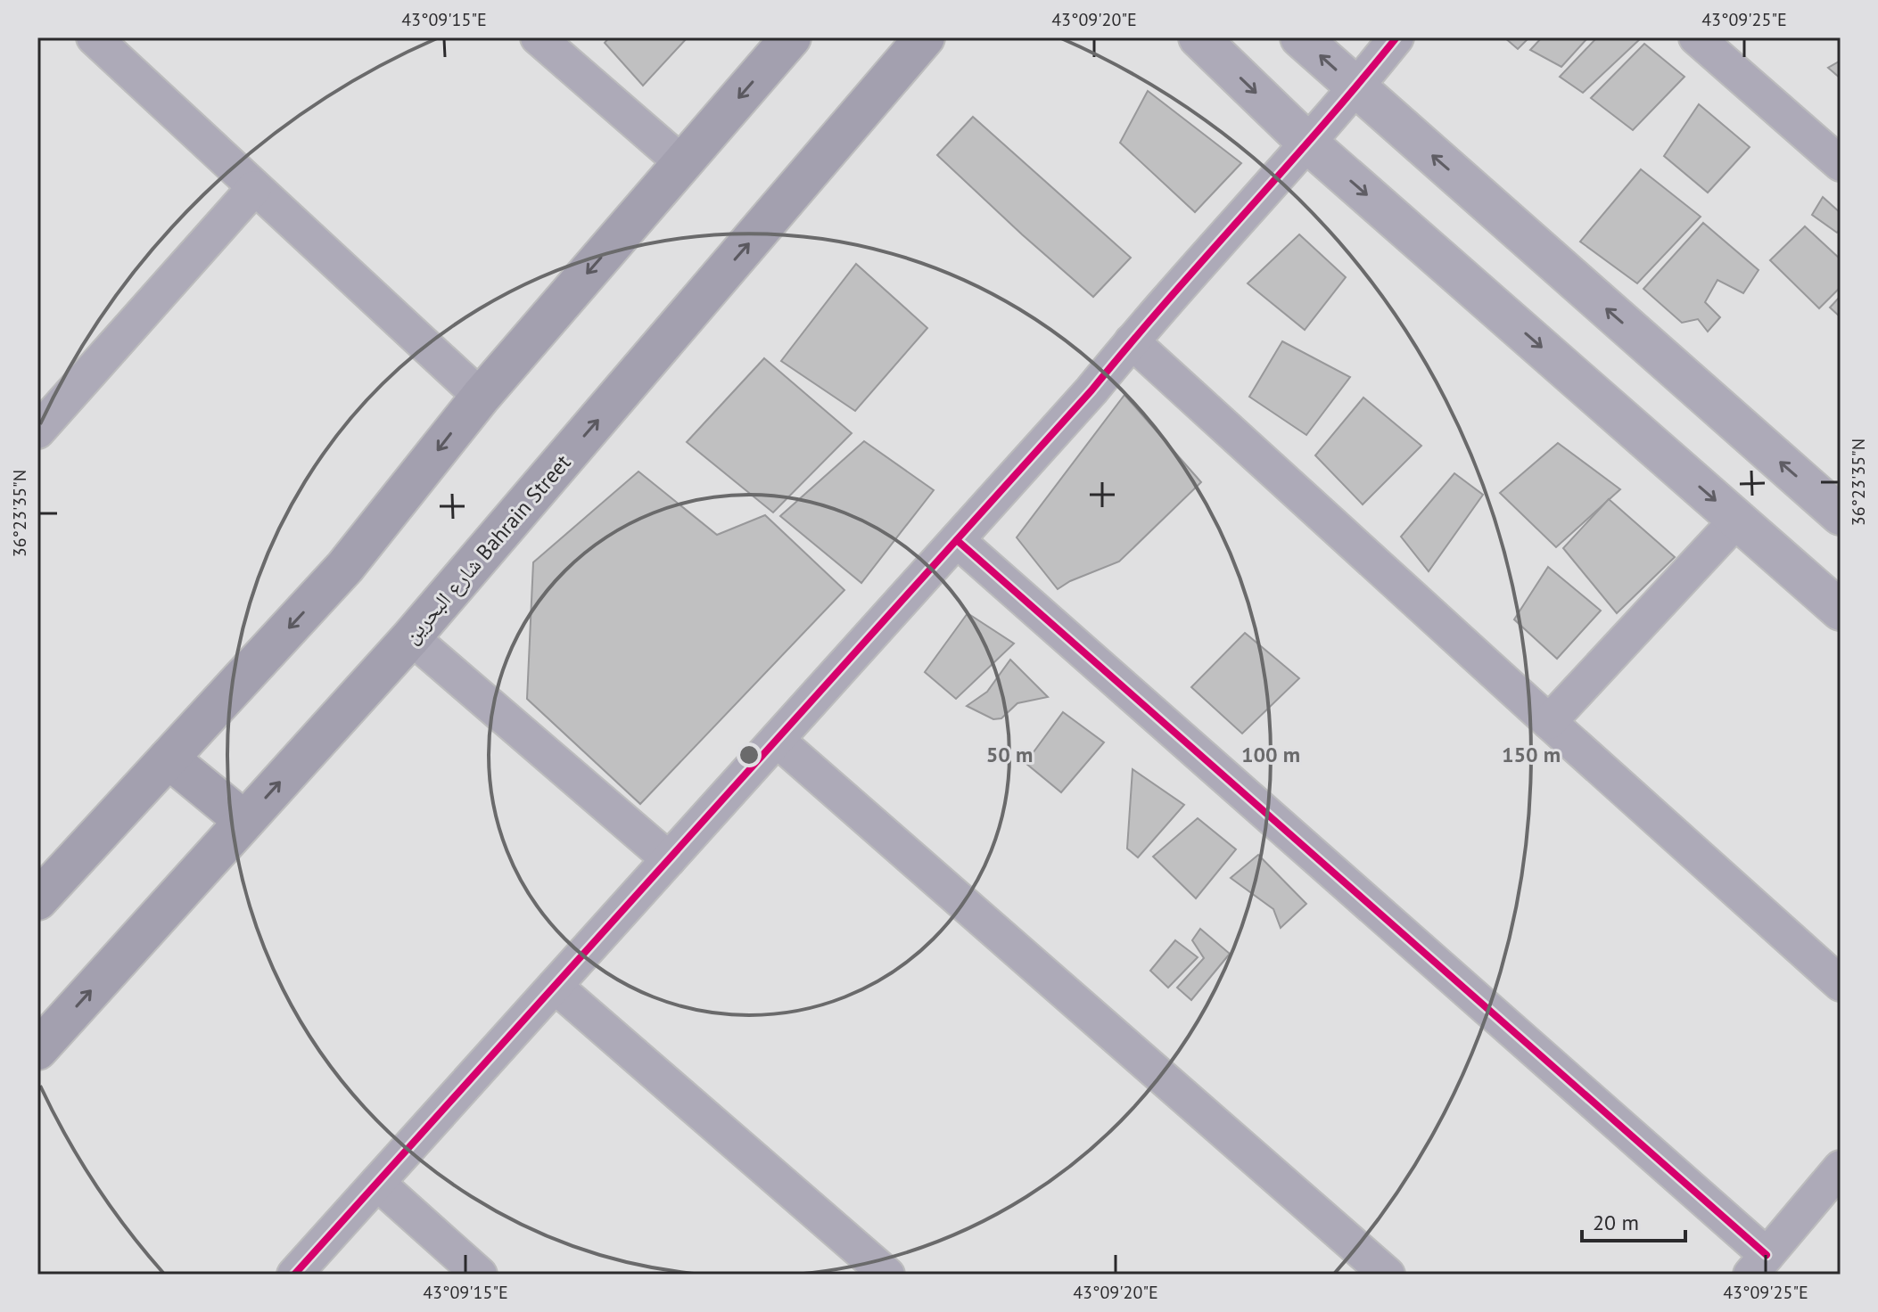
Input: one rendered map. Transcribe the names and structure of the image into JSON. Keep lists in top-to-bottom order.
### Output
{
  "streets": {
    "main road": ["شارع البحرين Bahrain Street"]
  },
  "scale_bar": "20 m",
  "coordinates": [
    "43°09'15\"E",
    "43°09'20\"E",
    "43°09'25\"E",
    "36°23'35\"N"
  ],
  "rings": ["50 m", "100 m", "150 m"]
}
